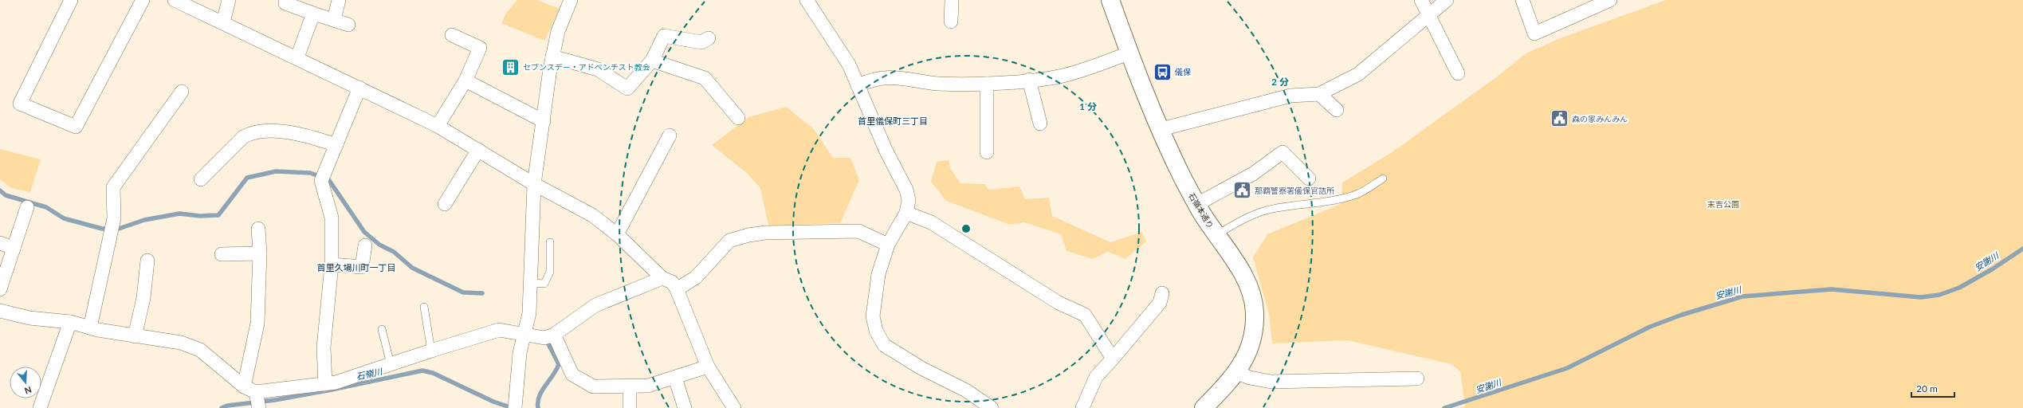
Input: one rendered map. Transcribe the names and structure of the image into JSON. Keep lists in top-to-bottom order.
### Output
{
  "streets": {
    "main road": ["石嶺本通り"]
  },
  "districts": ["首里儀保町三丁目", "首里久場川町一丁目"],
  "water": ["安謝川", "石嶺川"],
  "parks": ["末吉公園"],
  "places": {
    "building": ["セブンスデー・アドベンチスト教会"],
    "bus stop": ["儀保"],
    "public building": ["森の家みんみん", "那覇警察署儀保官詰所"]
  },
  "scale_bar": "20 m",
  "north": "bottom",
  "rings": ["2 分", "1 分"]
}
